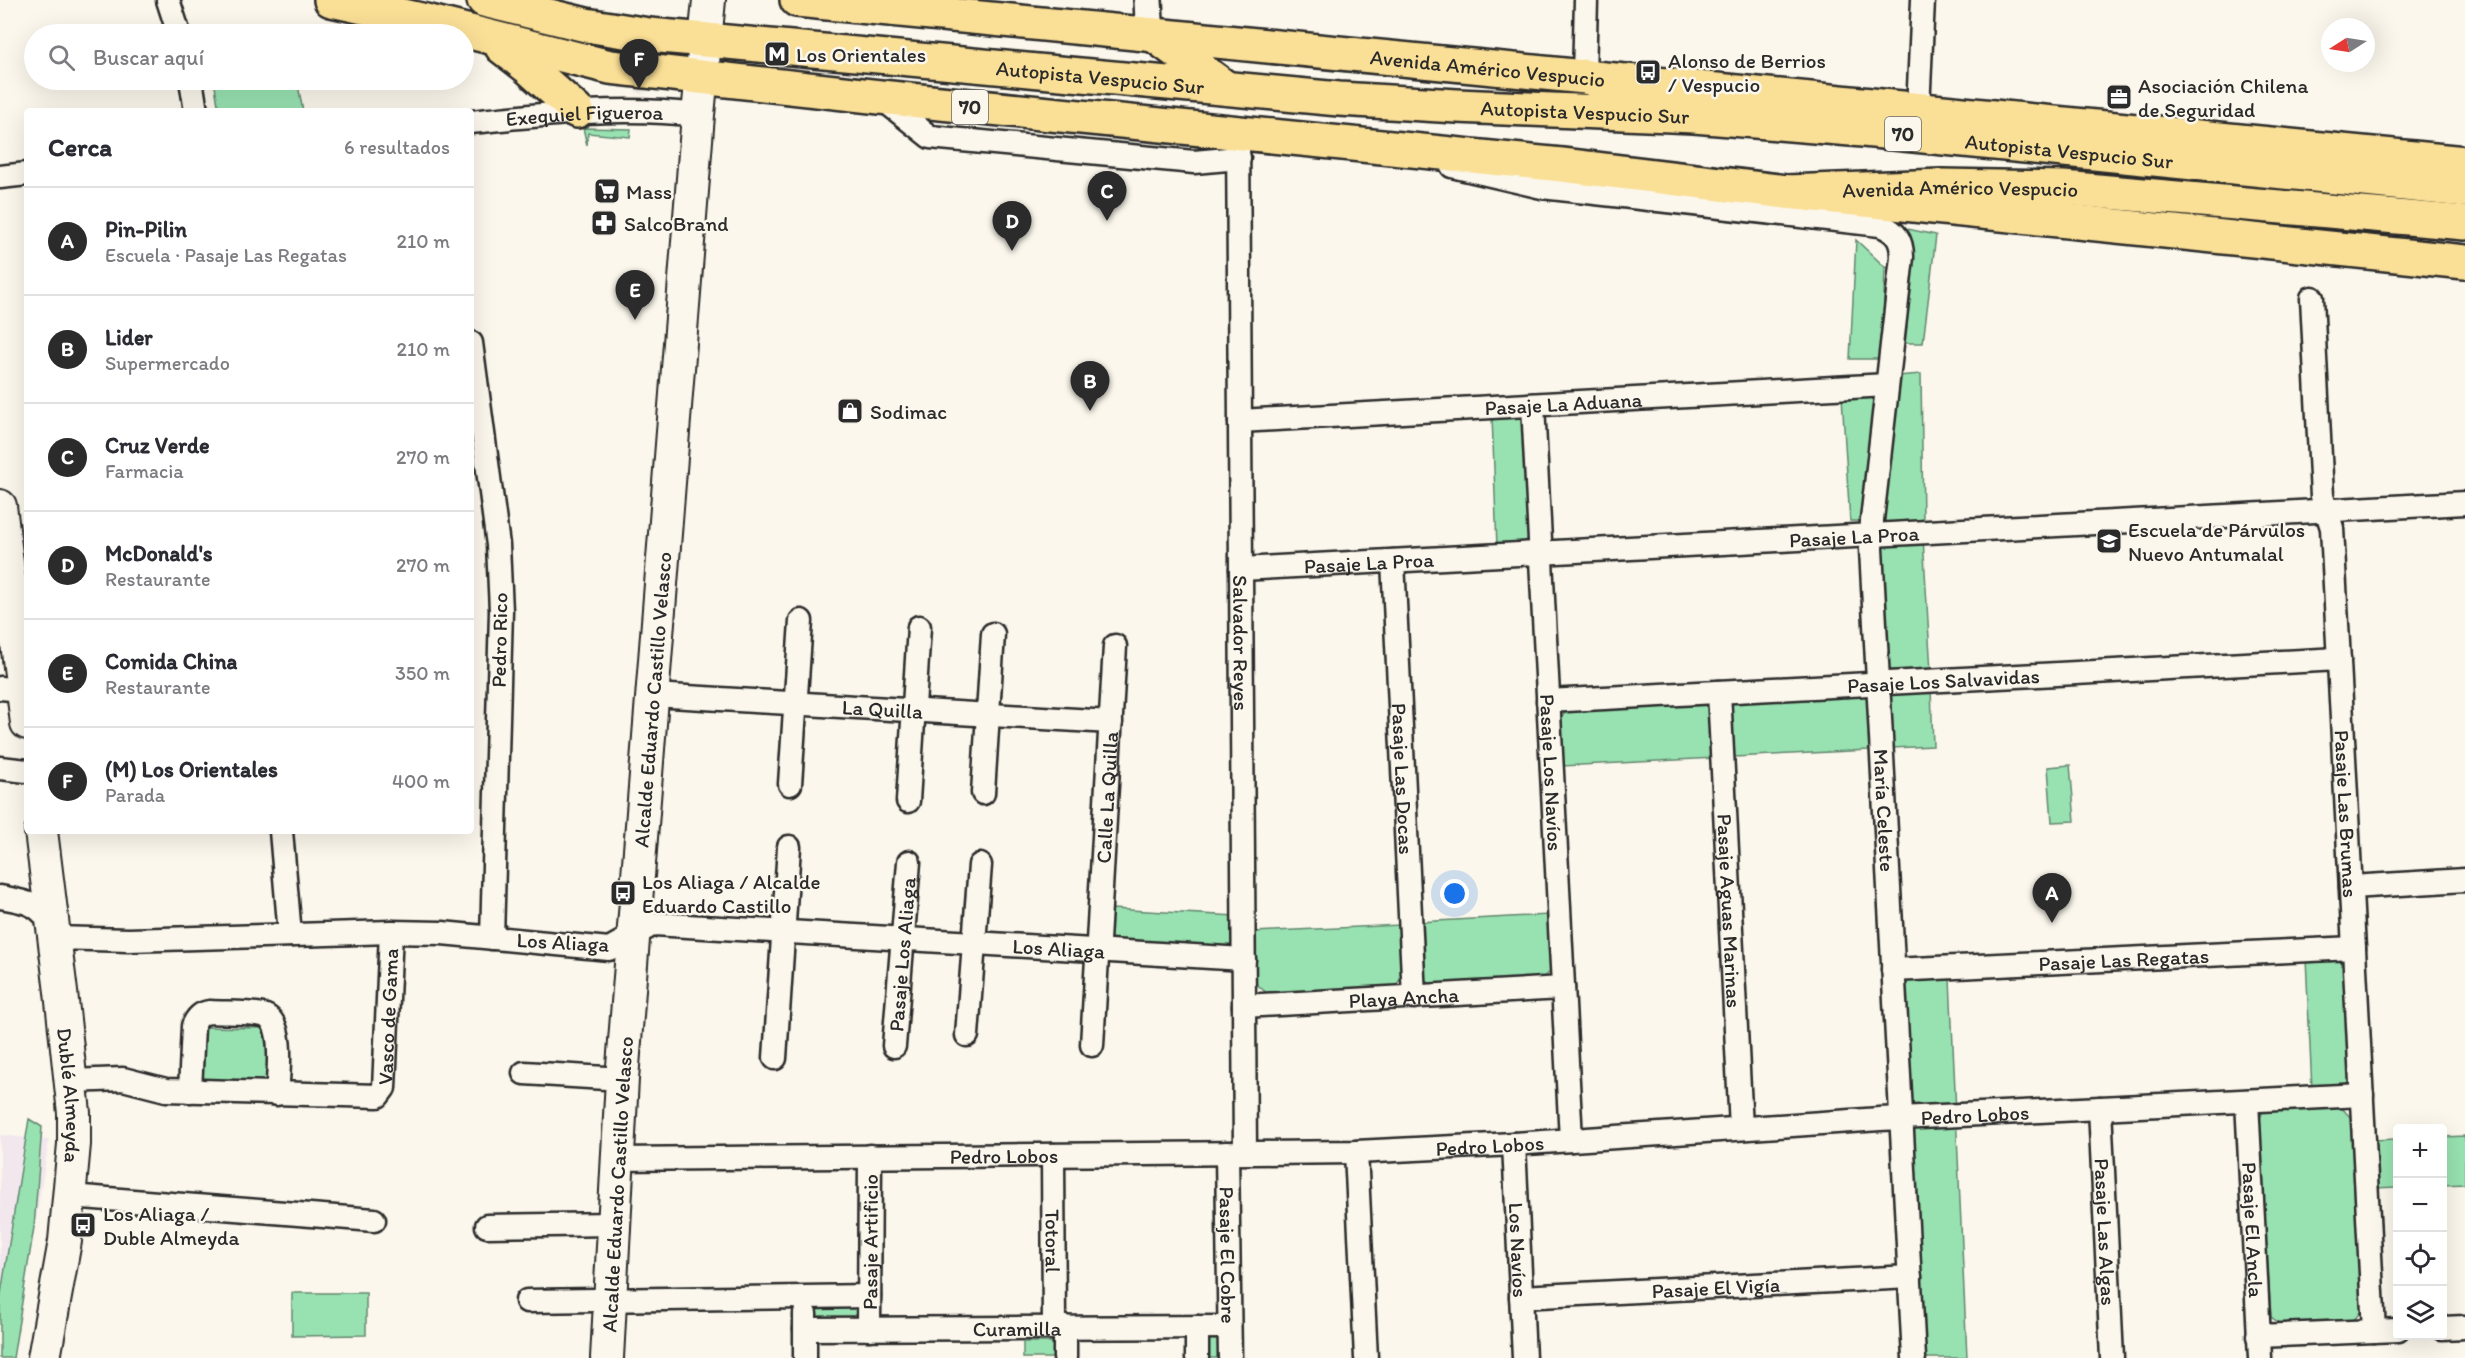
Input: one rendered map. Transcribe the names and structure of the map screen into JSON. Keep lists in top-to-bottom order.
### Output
{
  "streets": {
    "main road": [
      "Avenida Américo Vespucio",
      "Autopista Vespucio Sur",
      "70",
      "Alcalde Eduardo Castillo Velasco",
      "Dublé Almeyda"
    ],
    "street": [
      "Exequiel Figueroa",
      "Pasaje La Aduana",
      "Pasaje La Proa",
      "Pedro Rico",
      "Salvador Reyes",
      "Pasaje Los Salvavidas",
      "La Quilla",
      "Pasaje Los Navíos",
      "Pasaje Las Docas",
      "Calle La Quilla",
      "María Celeste",
      "Pasaje Las Brumas",
      "Pasaje Aguas Marinas",
      "Los Aliaga",
      "Pasaje Los Aliaga",
      "Pasaje Las Regatas",
      "Playa Ancha",
      "Vasco de Gama",
      "Pedro Lobos",
      "Pasaje El Ancla",
      "Pasaje Las Algas",
      "Totoral",
      "Pasaje Artificio",
      "Los Navíos",
      "Pasaje El Cobre",
      "Pasaje El Vigía",
      "Curamilla"
    ]
  },
  "crossings": [
    ["Avenida Américo Vespucio", "70"],
    ["Avenida Américo Vespucio", "Salvador Reyes"],
    ["Avenida Américo Vespucio", "Alcalde Eduardo Castillo Velasco"],
    ["Avenida Américo Vespucio", "María Celeste"],
    ["Autopista Vespucio Sur", "70"],
    ["Autopista Vespucio Sur", "Alcalde Eduardo Castillo Velasco"],
    ["70", "Alcalde Eduardo Castillo Velasco"],
    ["Exequiel Figueroa", "Alcalde Eduardo Castillo Velasco"],
    ["Pasaje La Aduana", "Salvador Reyes"],
    ["Pasaje La Aduana", "Pasaje Los Navíos"],
    ["Pasaje La Aduana", "María Celeste"],
    ["Pasaje La Proa", "Salvador Reyes"],
    ["Pasaje La Proa", "Pasaje Los Navíos"],
    ["Pasaje La Proa", "Pasaje Las Docas"],
    ["Pasaje La Proa", "María Celeste"],
    ["Pasaje La Proa", "Pasaje Las Brumas"],
    ["Pedro Rico", "Los Aliaga"],
    ["Salvador Reyes", "Los Aliaga"],
    ["Salvador Reyes", "Playa Ancha"],
    ["Salvador Reyes", "Pedro Lobos"],
    ["Salvador Reyes", "Pasaje El Cobre"],
    ["Pasaje Los Salvavidas", "Pasaje Los Navíos"],
    ["Pasaje Los Salvavidas", "María Celeste"],
    ["Pasaje Los Salvavidas", "Pasaje Las Brumas"],
    ["Pasaje Los Salvavidas", "Pasaje Aguas Marinas"],
    ["Alcalde Eduardo Castillo Velasco", "La Quilla"],
    ["Alcalde Eduardo Castillo Velasco", "Los Aliaga"],
    ["Alcalde Eduardo Castillo Velasco", "Pedro Lobos"],
    ["La Quilla", "Calle La Quilla"],
    ["Pasaje Los Navíos", "Playa Ancha"],
    ["Pasaje Los Navíos", "Pedro Lobos"],
    ["Pasaje Las Docas", "Playa Ancha"],
    ["Calle La Quilla", "Los Aliaga"],
    ["María Celeste", "Pasaje Las Regatas"],
    ["María Celeste", "Pedro Lobos"],
    ["María Celeste", "Pasaje El Vigía"],
    ["Pasaje Las Brumas", "Pasaje Las Regatas"],
    ["Pasaje Las Brumas", "Pedro Lobos"],
    ["Pasaje Aguas Marinas", "Pedro Lobos"],
    ["Los Aliaga", "Pasaje Los Aliaga"],
    ["Los Aliaga", "Vasco de Gama"],
    ["Los Aliaga", "Dublé Almeyda"],
    ["Pedro Lobos", "Pasaje El Ancla"],
    ["Pedro Lobos", "Pasaje Las Algas"],
    ["Pedro Lobos", "Totoral"],
    ["Pedro Lobos", "Pasaje Artificio"],
    ["Pedro Lobos", "Los Navíos"],
    ["Pedro Lobos", "Pasaje El Cobre"],
    ["Totoral", "Curamilla"],
    ["Pasaje Artificio", "Curamilla"],
    ["Los Navíos", "Pasaje El Vigía"],
    ["Pasaje El Cobre", "Curamilla"]
  ],
  "places": {
    "metro station": ["Los Orientales"],
    "bus stop": ["Alonso de Berrios / Vespucio", "Los Aliaga / Alcalde Eduardo Castillo", "Los Aliaga / Duble Almeyda"],
    "office": ["Asociación Chilena de Seguridad"],
    "supermarket": ["Mass"],
    "pharmacy": ["SalcoBrand"],
    "shop": ["Sodimac"],
    "school or university": ["Escuela de Párvulos Nuevo Antumalal"]
  },
  "north": "left",
  "page": {
    "search": "Buscar aquí",
    "pins": [
      "F",
      "C",
      "D",
      "E",
      "B",
      "A"
    ],
    "heading": ["Cerca", "6 resultados"],
    "list": [
      {
        "mark": "A",
        "name": "Pin-Pilin",
        "note": "Escuela · Pasaje Las Regatas",
        "value": "210 m"
      },
      {
        "mark": "B",
        "name": "Lider",
        "note": "Supermercado",
        "value": "210 m"
      },
      {
        "mark": "C",
        "name": "Cruz Verde",
        "note": "Farmacia",
        "value": "270 m"
      },
      {
        "mark": "D",
        "name": "McDonald's",
        "note": "Restaurante",
        "value": "270 m"
      },
      {
        "mark": "E",
        "name": "Comida China",
        "note": "Restaurante",
        "value": "350 m"
      },
      {
        "mark": "F",
        "name": "(M) Los Orientales",
        "note": "Parada",
        "value": "400 m"
      }
    ],
    "map_buttons": ["+", "−"]
  }
}
